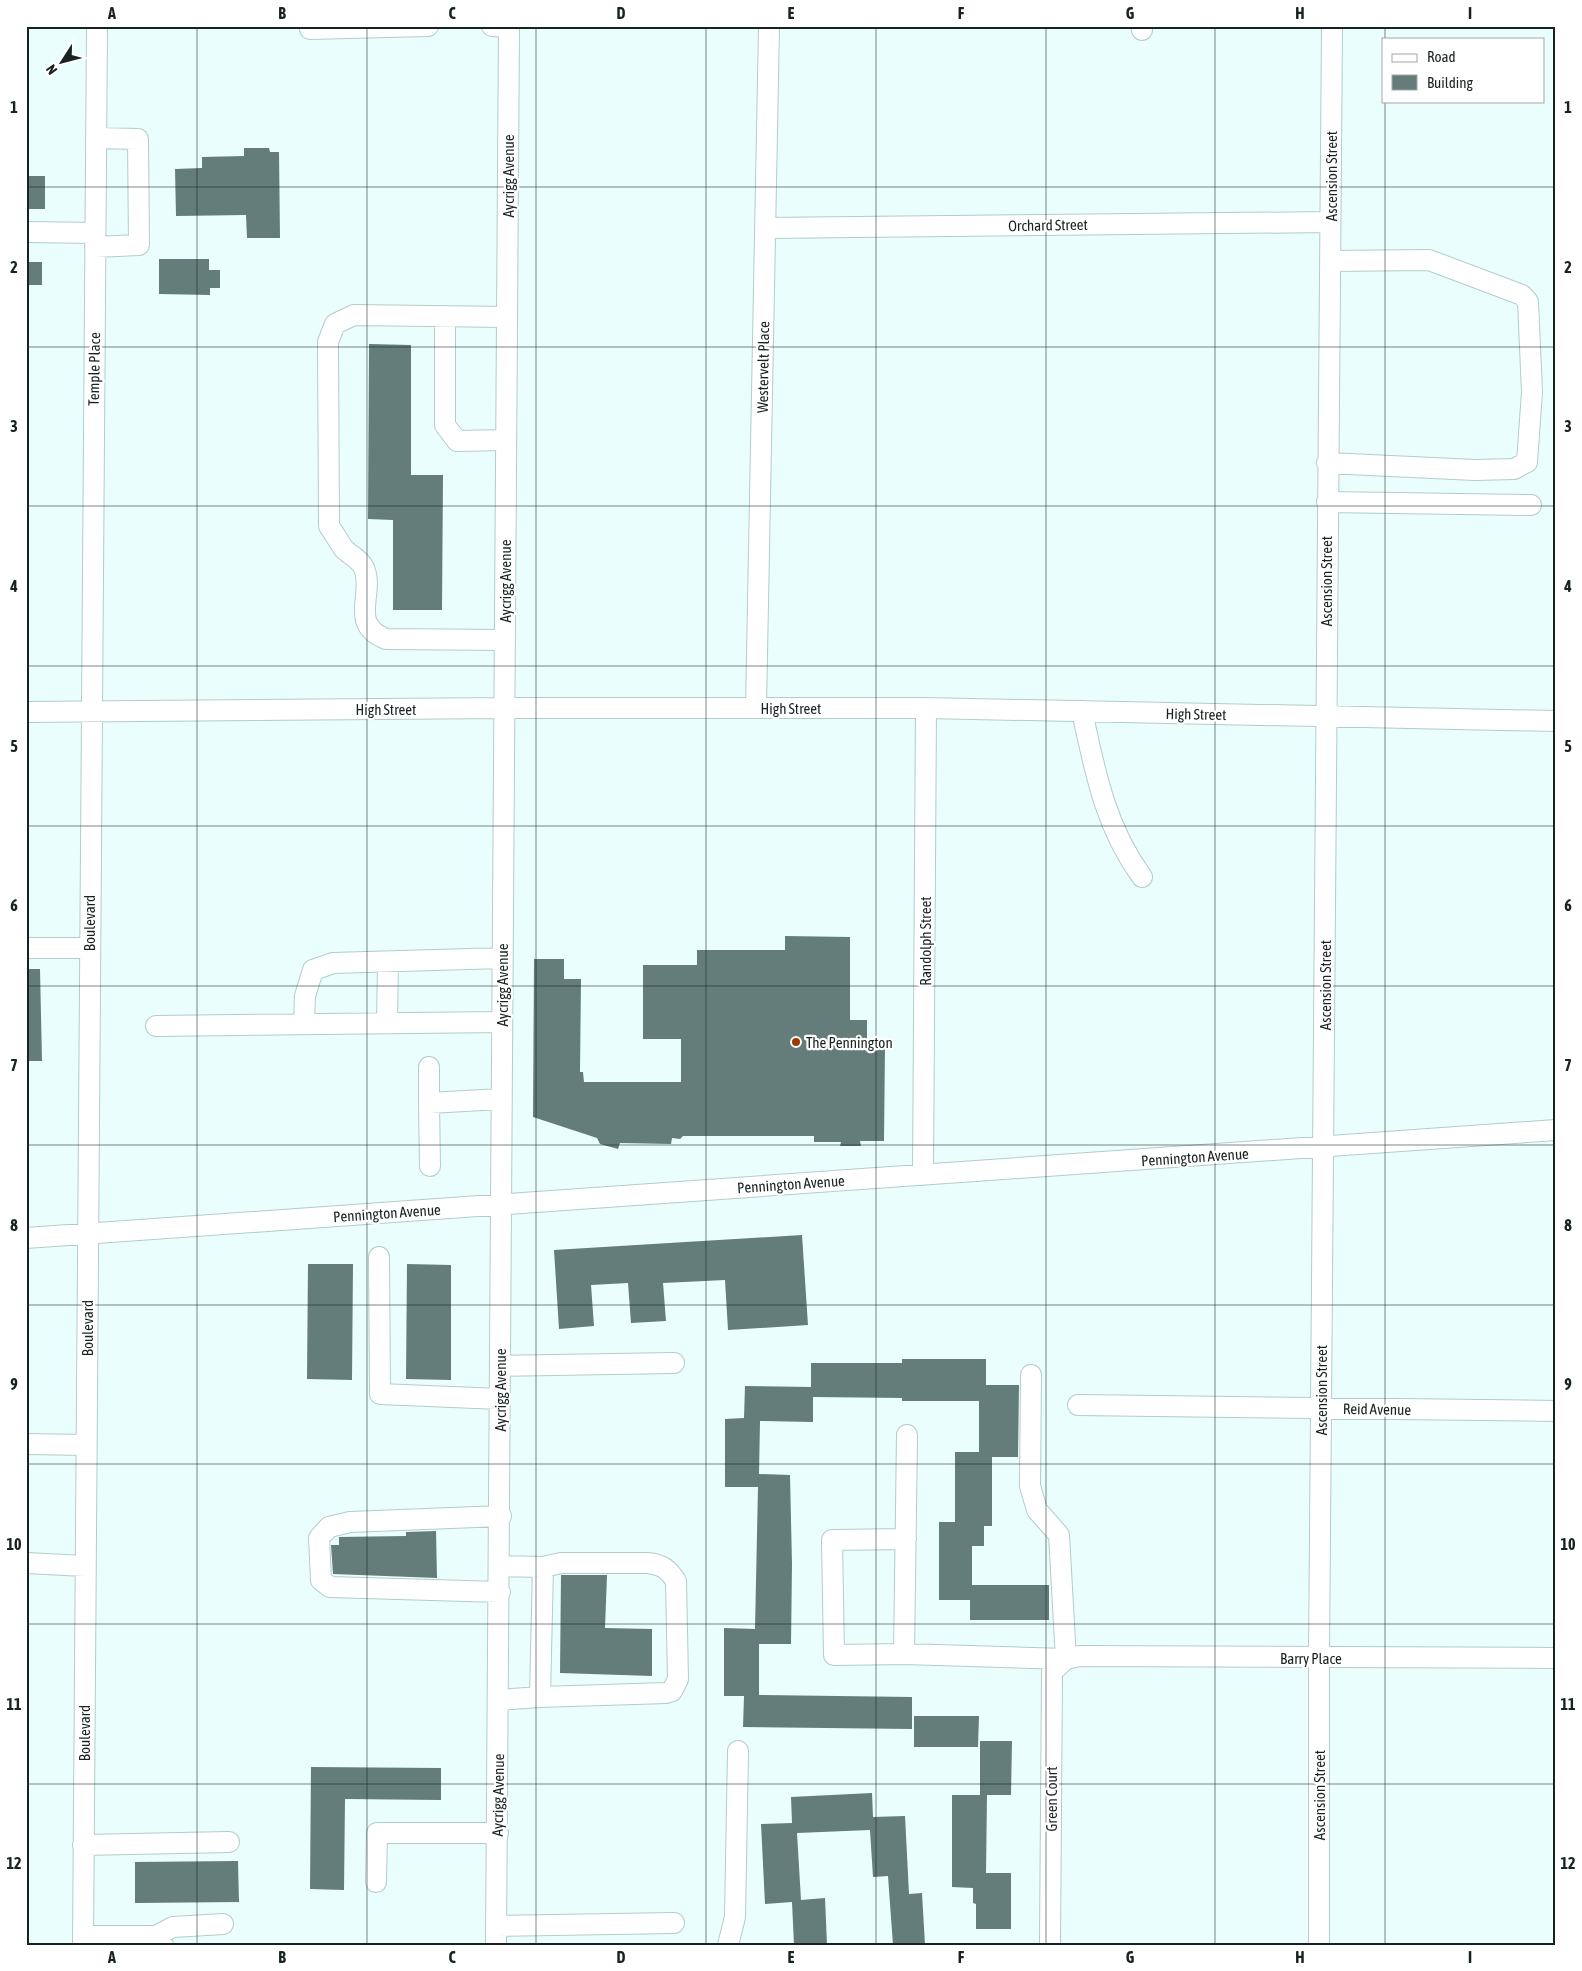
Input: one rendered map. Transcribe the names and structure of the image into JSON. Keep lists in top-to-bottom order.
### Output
{
  "streets": {
    "street": [
      "Aycrigg Avenue",
      "Ascension Street",
      "Orchard Street",
      "Westervelt Place",
      "Temple Place",
      "High Street",
      "Boulevard",
      "Randolph Street",
      "Pennington Avenue",
      "Reid Avenue",
      "Barry Place",
      "Green Court"
    ]
  },
  "crossings": [
    ["Aycrigg Avenue", "High Street"],
    ["Aycrigg Avenue", "Pennington Avenue"],
    ["Ascension Street", "Orchard Street"],
    ["Ascension Street", "High Street"],
    ["Ascension Street", "Pennington Avenue"],
    ["Ascension Street", "Reid Avenue"],
    ["Ascension Street", "Barry Place"],
    ["Orchard Street", "Westervelt Place"],
    ["Westervelt Place", "High Street"],
    ["Temple Place", "High Street"],
    ["Temple Place", "Boulevard"],
    ["High Street", "Boulevard"],
    ["High Street", "Randolph Street"],
    ["Boulevard", "Pennington Avenue"],
    ["Randolph Street", "Pennington Avenue"],
    ["Barry Place", "Green Court"]
  ],
  "places": ["The Pennington"],
  "legend": ["Road", "Building"],
  "north": "bottom left",
  "grid": {
    "columns": [
      "A",
      "B",
      "C",
      "D",
      "E",
      "F",
      "G",
      "H",
      "I"
    ],
    "rows": [
      "1",
      "2",
      "3",
      "4",
      "5",
      "6",
      "7",
      "8",
      "9",
      "10",
      "11",
      "12"
    ]
  }
}
